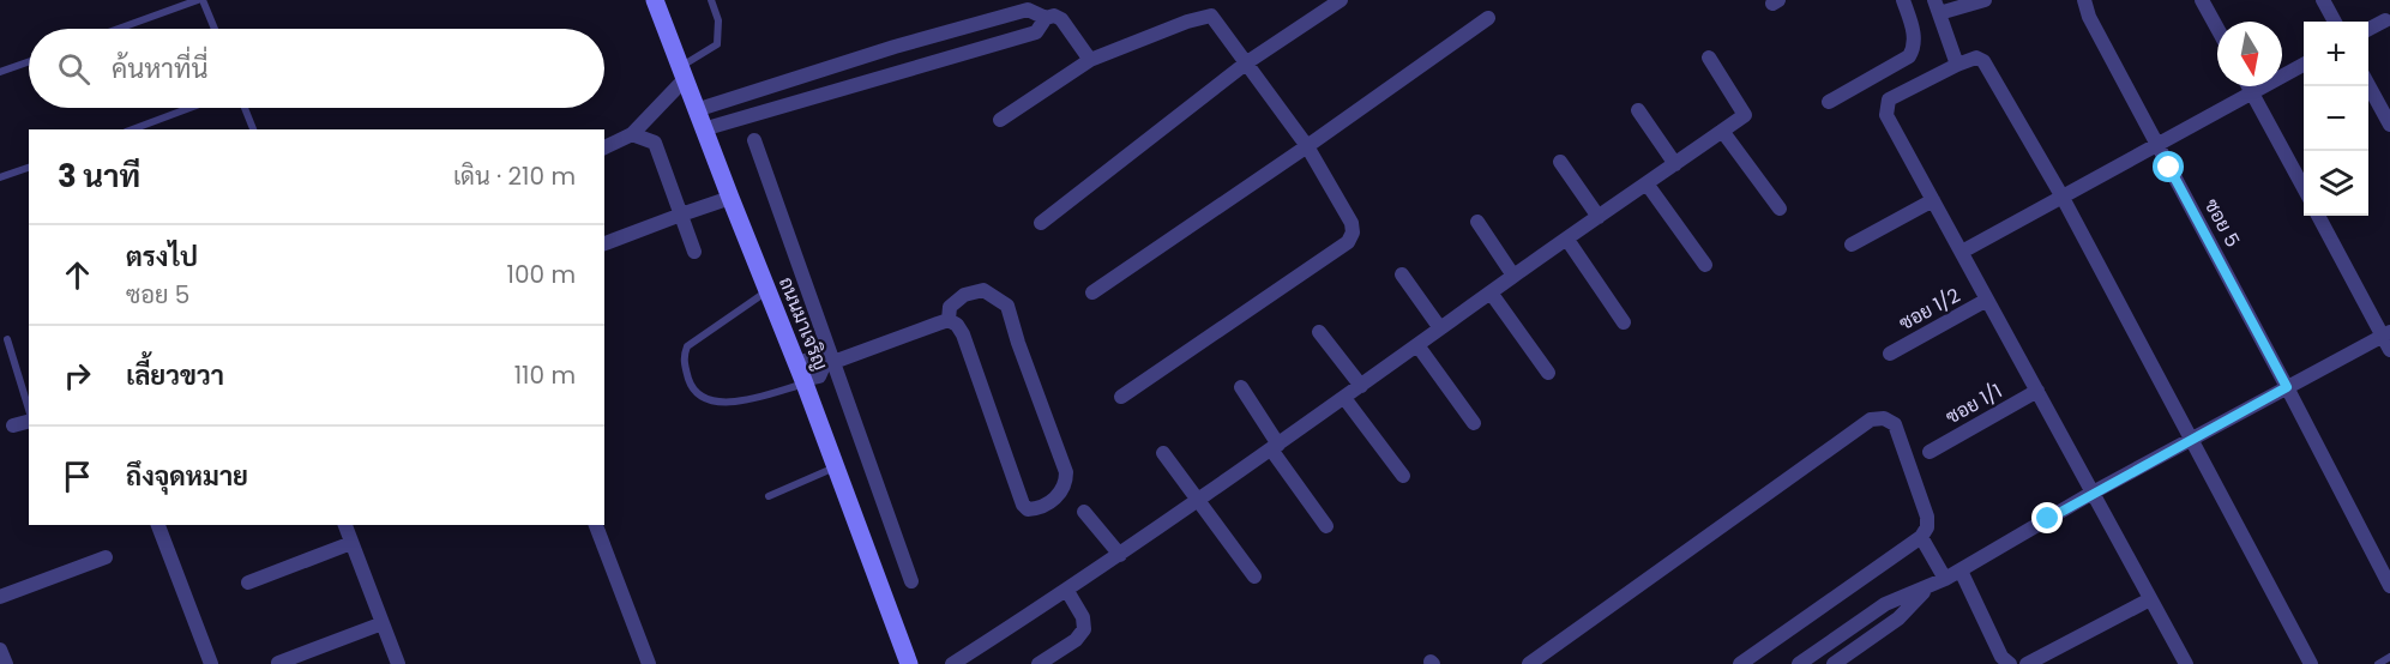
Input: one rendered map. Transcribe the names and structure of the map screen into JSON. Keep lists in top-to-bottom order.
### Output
{
  "streets": {
    "main road": ["ถนนมาเจริญ"],
    "street": ["ซอย 5", "ซอย 1/2", "ซอย 1/1"]
  },
  "north": "bottom",
  "page": {
    "map_buttons": ["+", "−"],
    "search": "ค้นหาที่นี่",
    "heading": ["3 นาที", "เดิน · 210 m"],
    "list": [
      ["ตรงไป", "ซอย 5", "100 m"],
      ["เลี้ยวขวา", "110 m"],
      "ถึงจุดหมาย"
    ]
  }
}
